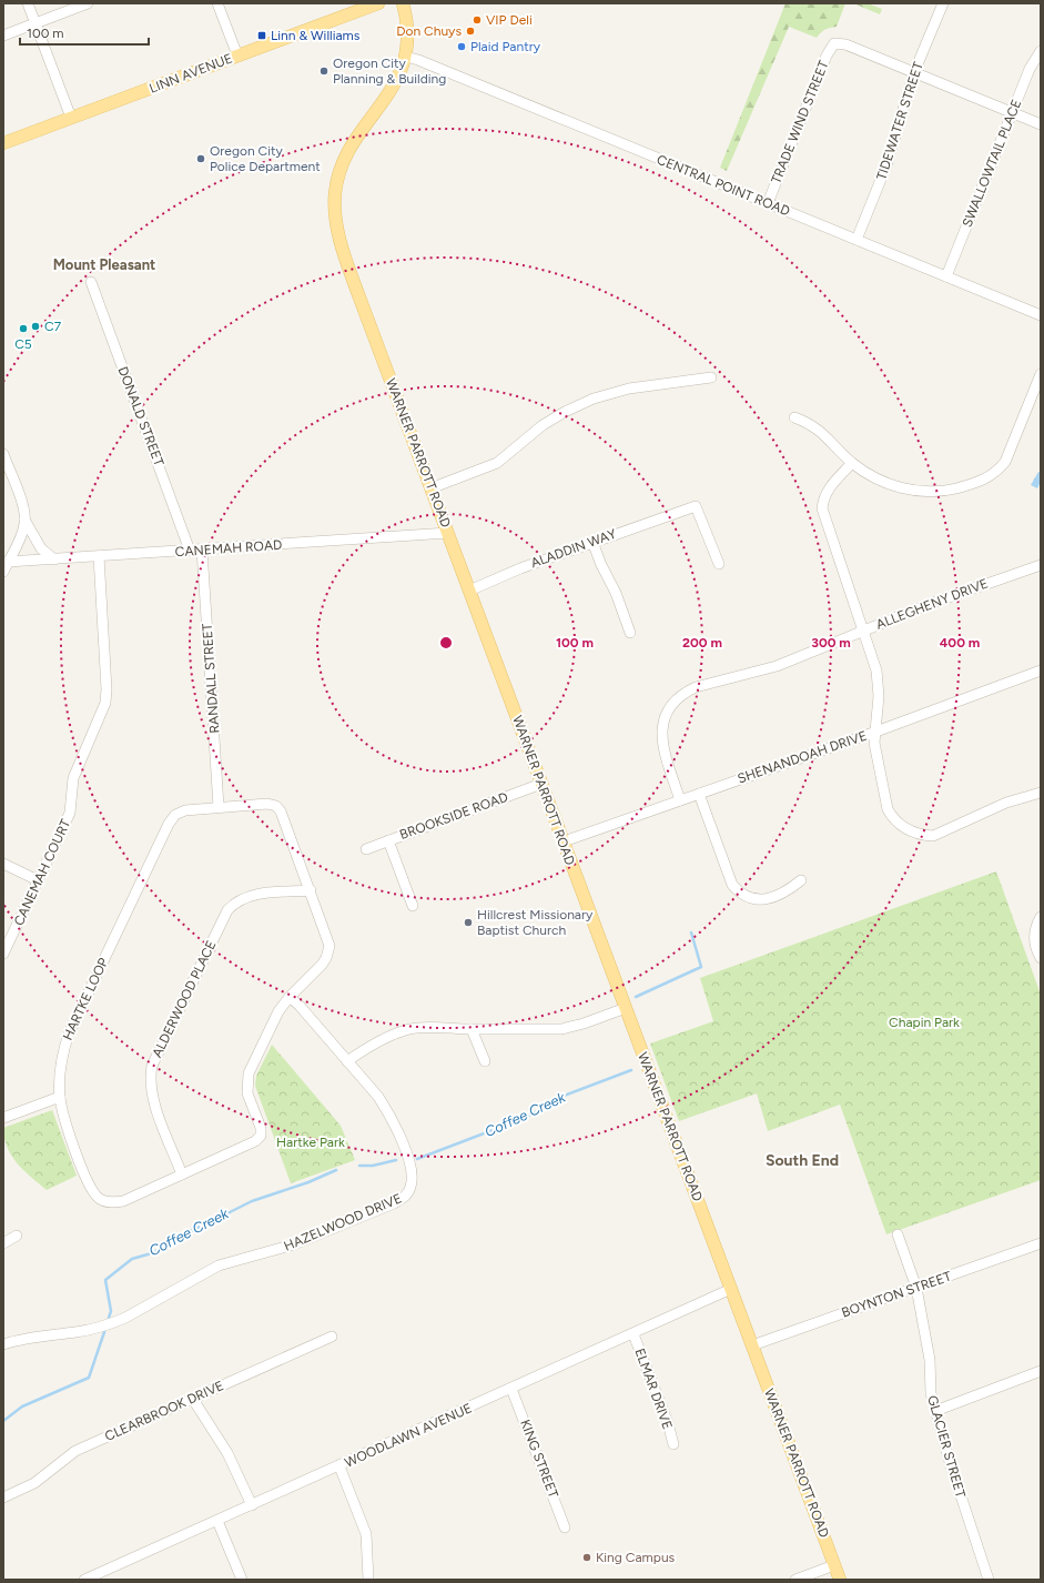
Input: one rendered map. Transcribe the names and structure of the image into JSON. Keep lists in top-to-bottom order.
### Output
{
  "streets": {
    "main road": ["LINN AVENUE", "WARNER PARROTT ROAD"],
    "street": [
      "TIDEWATER STREET",
      "TRADE WIND STREET",
      "SWALLOWTAIL PLACE",
      "CENTRAL POINT ROAD",
      "DONALD STREET",
      "CANEMAH ROAD",
      "ALADDIN WAY",
      "ALLEGHENY DRIVE",
      "RANDALL STREET",
      "SHENANDOAH DRIVE",
      "BROOKSIDE ROAD",
      "CANEMAH COURT",
      "HARTKE LOOP",
      "ALDERWOOD PLACE",
      "HAZELWOOD DRIVE",
      "BOYNTON STREET",
      "ELMAR DRIVE",
      "CLEARBROOK DRIVE",
      "WOODLAWN AVENUE",
      "GLACIER STREET",
      "KING STREET"
    ]
  },
  "crossings": [
    ["TIDEWATER STREET", "TRADE WIND STREET"],
    ["TIDEWATER STREET", "CENTRAL POINT ROAD"],
    ["TRADE WIND STREET", "CENTRAL POINT ROAD"],
    ["SWALLOWTAIL PLACE", "CENTRAL POINT ROAD"],
    ["CENTRAL POINT ROAD", "WARNER PARROTT ROAD"],
    ["DONALD STREET", "CANEMAH ROAD"],
    ["WARNER PARROTT ROAD", "CANEMAH ROAD"],
    ["WARNER PARROTT ROAD", "ALADDIN WAY"],
    ["WARNER PARROTT ROAD", "SHENANDOAH DRIVE"],
    ["WARNER PARROTT ROAD", "BROOKSIDE ROAD"],
    ["WARNER PARROTT ROAD", "BOYNTON STREET"],
    ["WARNER PARROTT ROAD", "WOODLAWN AVENUE"],
    ["CANEMAH ROAD", "RANDALL STREET"],
    ["CANEMAH ROAD", "CANEMAH COURT"],
    ["ALLEGHENY DRIVE", "SHENANDOAH DRIVE"],
    ["RANDALL STREET", "HARTKE LOOP"],
    ["HARTKE LOOP", "ALDERWOOD PLACE"],
    ["HARTKE LOOP", "HAZELWOOD DRIVE"],
    ["BOYNTON STREET", "GLACIER STREET"],
    ["ELMAR DRIVE", "WOODLAWN AVENUE"],
    ["WOODLAWN AVENUE", "KING STREET"]
  ],
  "districts": ["Mount Pleasant", "South End"],
  "water": ["Coffee Creek"],
  "parks": ["Chapin Park", "Hartke Park"],
  "places": {
    "other": [
      "VIP Deli",
      "Don Chuys",
      "Plaid Pantry",
      "Oregon City Planning & Building",
      "Oregon City Police Department",
      "C7",
      "C5",
      "Hillcrest Missionary Baptist Church",
      "King Campus"
    ],
    "transit": ["Linn & Williams"]
  },
  "scale_bar": "100 m",
  "rings": [
    "100 m",
    "200 m",
    "300 m",
    "400 m"
  ]
}
